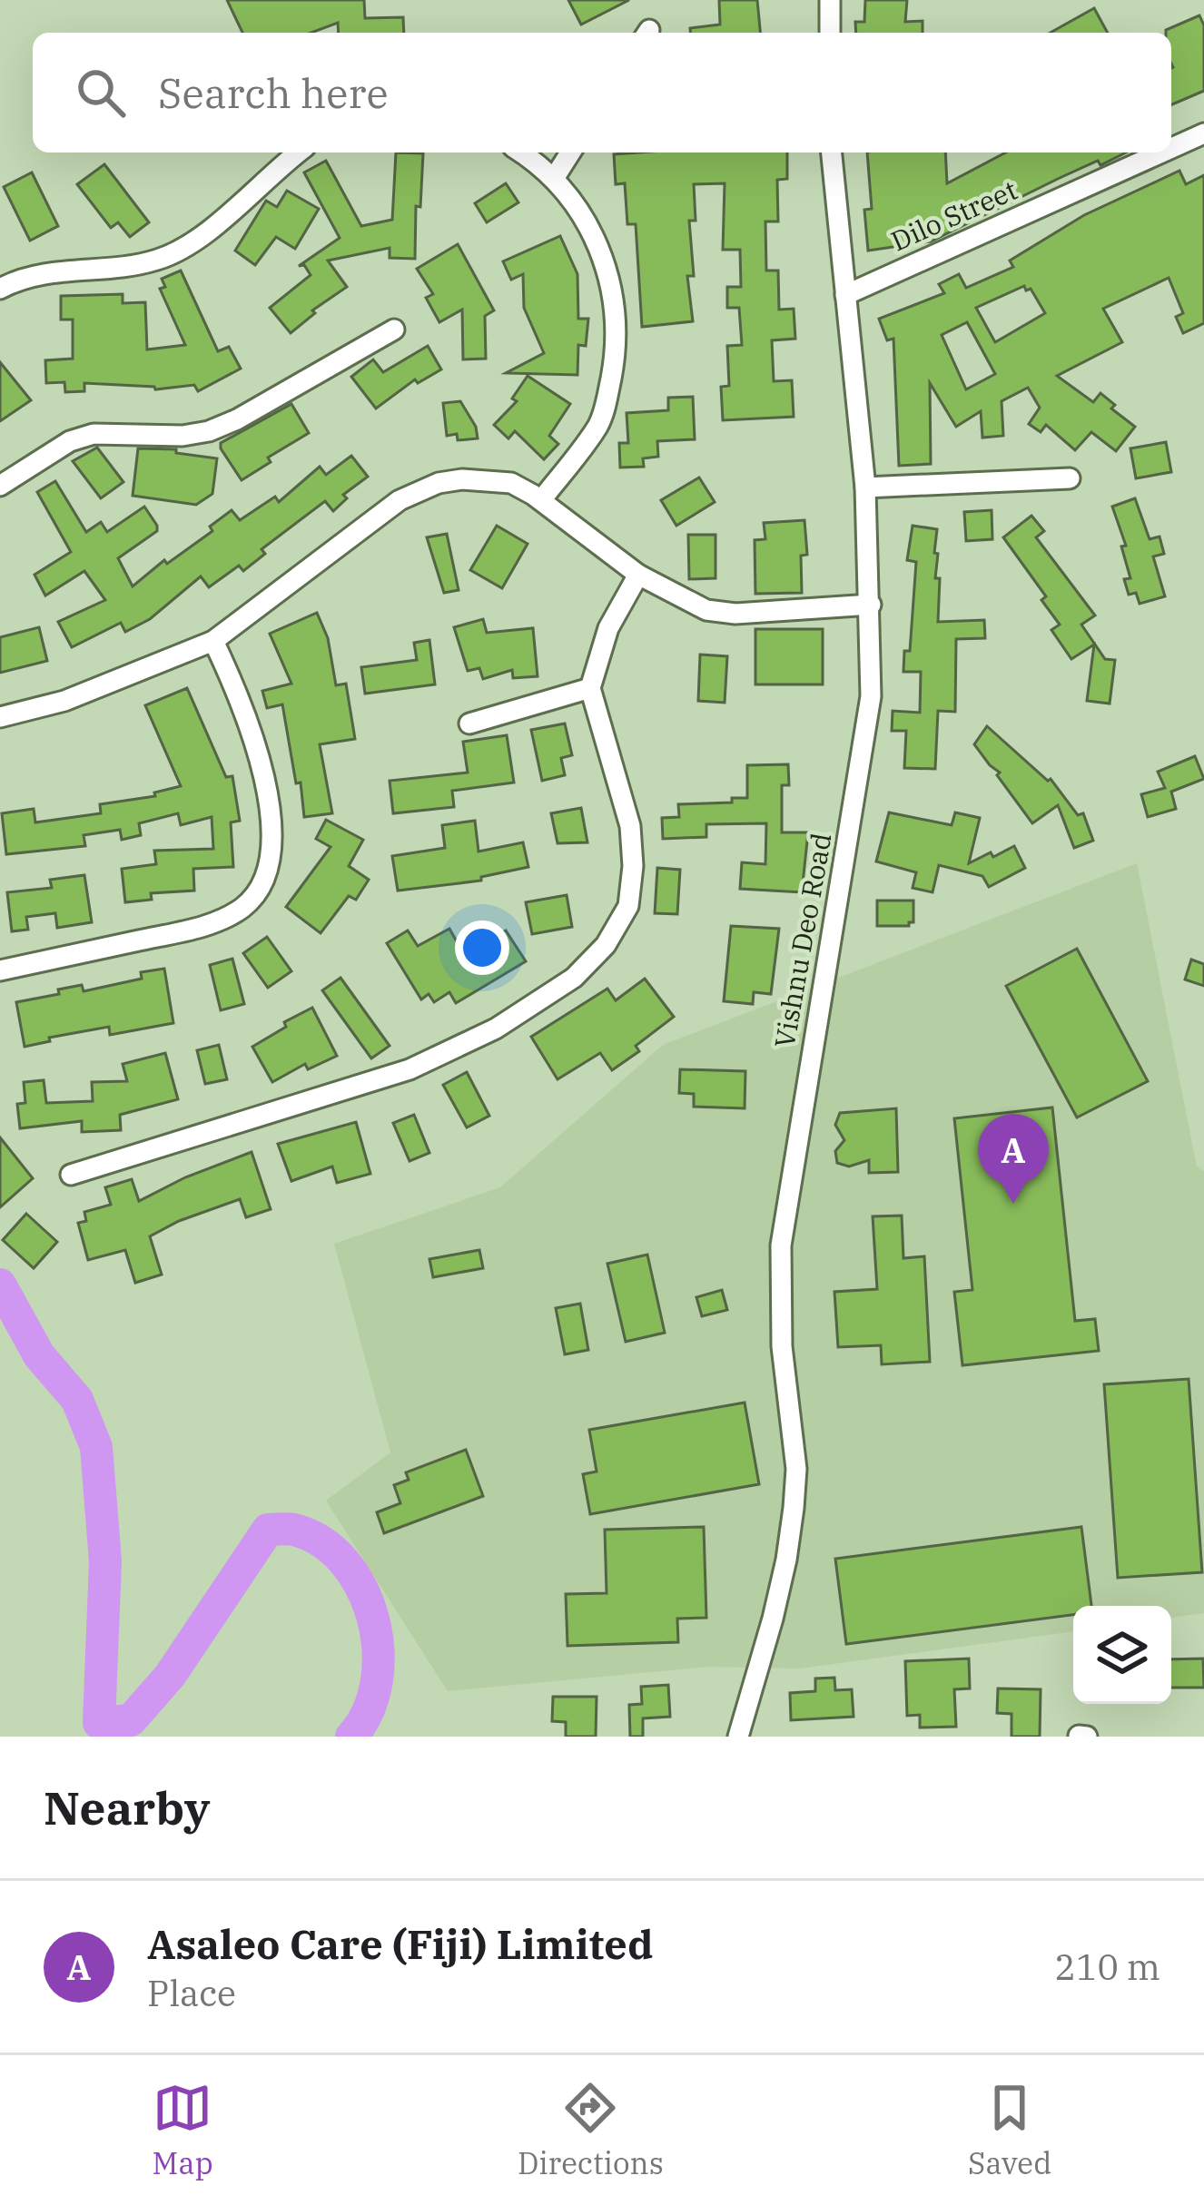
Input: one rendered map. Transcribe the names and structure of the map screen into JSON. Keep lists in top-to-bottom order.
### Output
{
  "streets": {
    "street": ["Dilo Street", "Vishnu Deo Road"]
  },
  "crossings": [
    ["Dilo Street", "Vishnu Deo Road"]
  ],
  "page": {
    "search": "Search here",
    "pins": "A",
    "heading": "Nearby",
    "list": [
      {
        "mark": "A",
        "name": "Asaleo Care (Fiji) Limited",
        "note": "Place",
        "value": "210 m"
      }
    ],
    "nav": ["Map", "Directions", "Saved"]
  }
}
